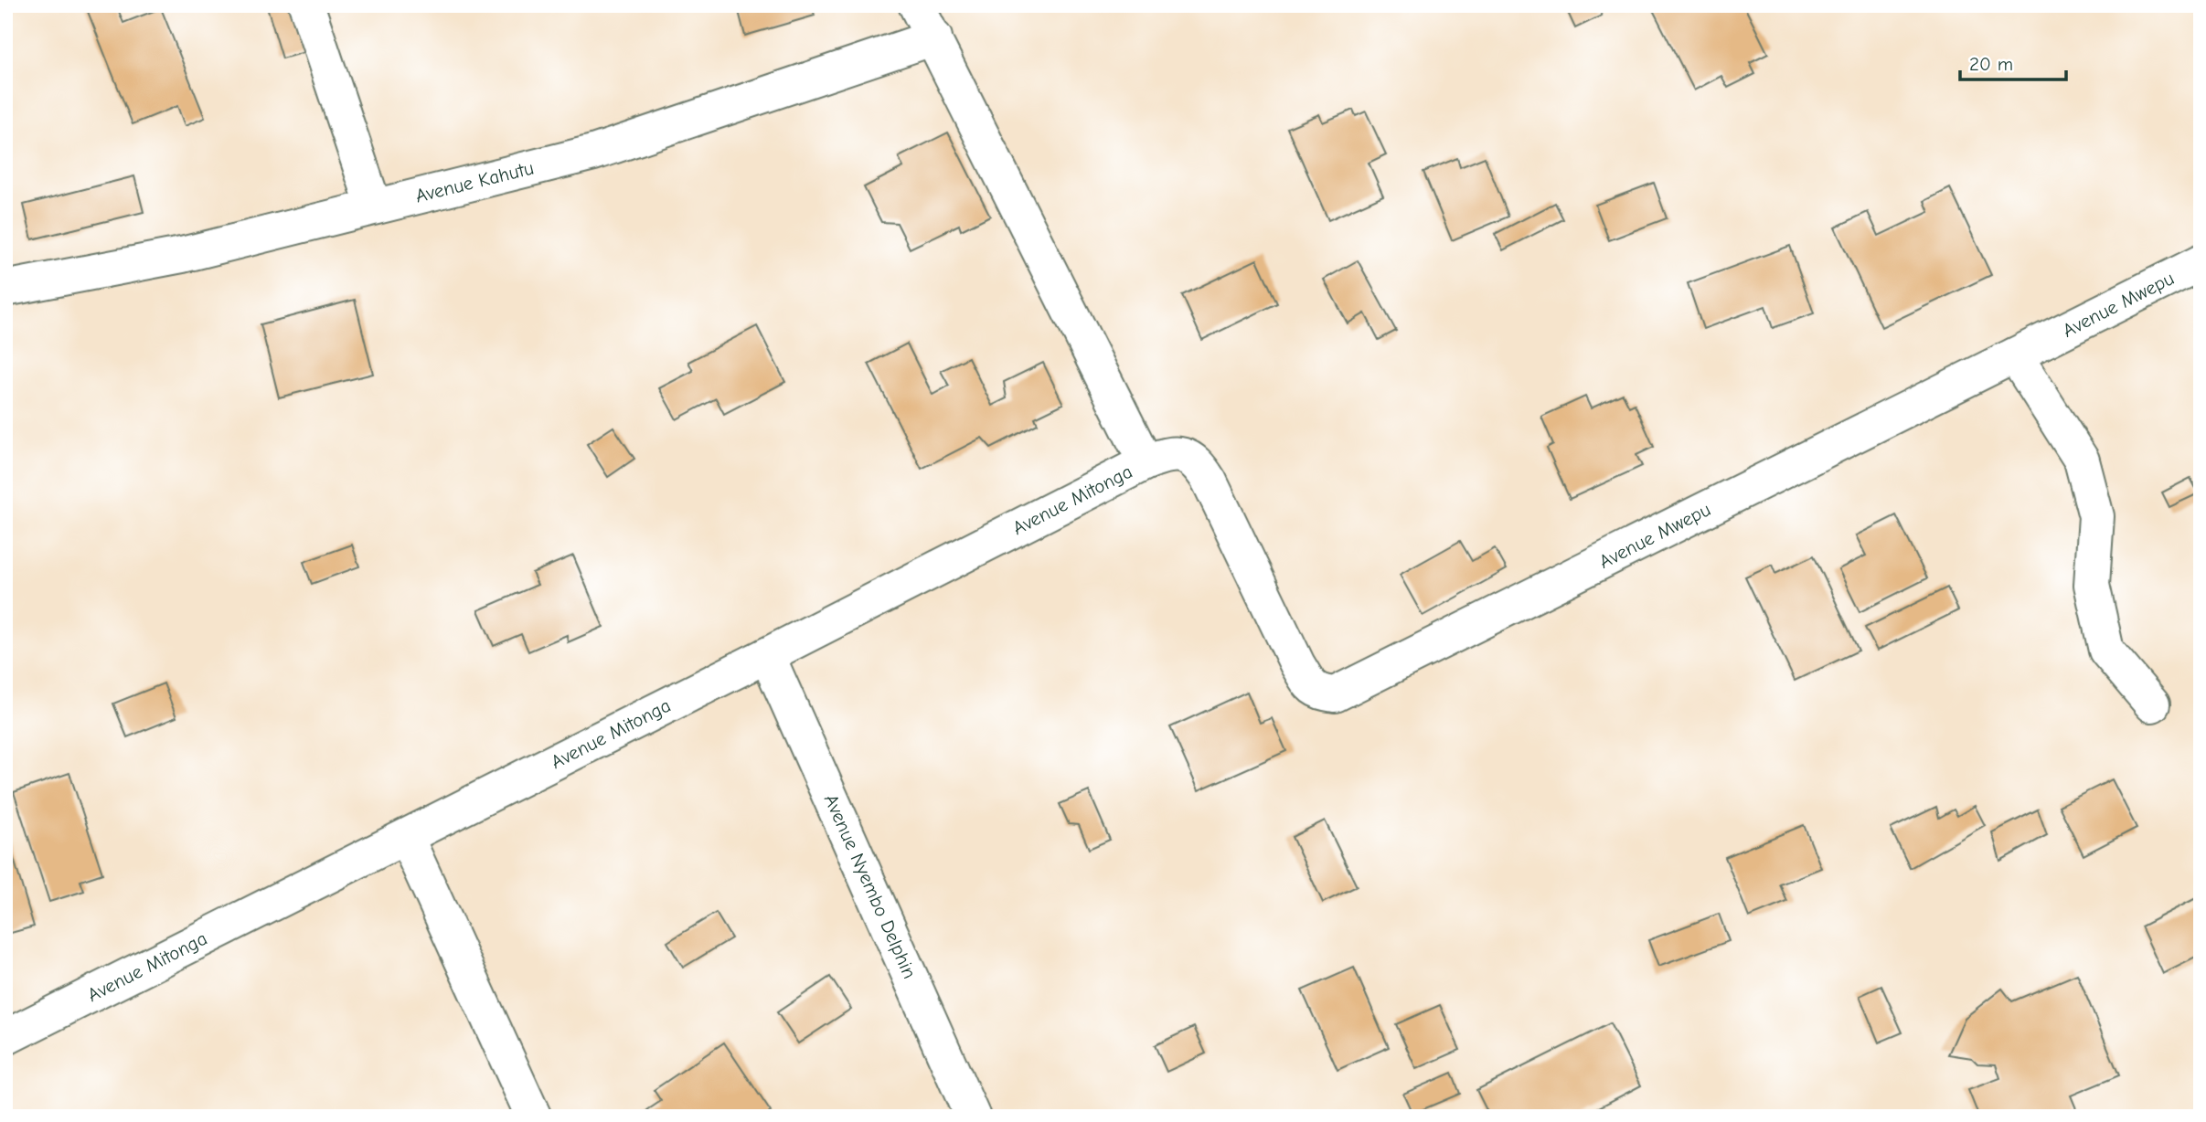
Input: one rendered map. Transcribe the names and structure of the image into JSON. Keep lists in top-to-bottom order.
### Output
{
  "streets": {
    "street": [
      "Avenue Kahutu",
      "Avenue Mwepu",
      "Avenue Mitonga",
      "Avenue Nyembo Delphin"
    ]
  },
  "crossings": [
    ["Avenue Mwepu", "Avenue Mitonga"],
    ["Avenue Mitonga", "Avenue Nyembo Delphin"]
  ],
  "scale_bar": "20 m"
}
